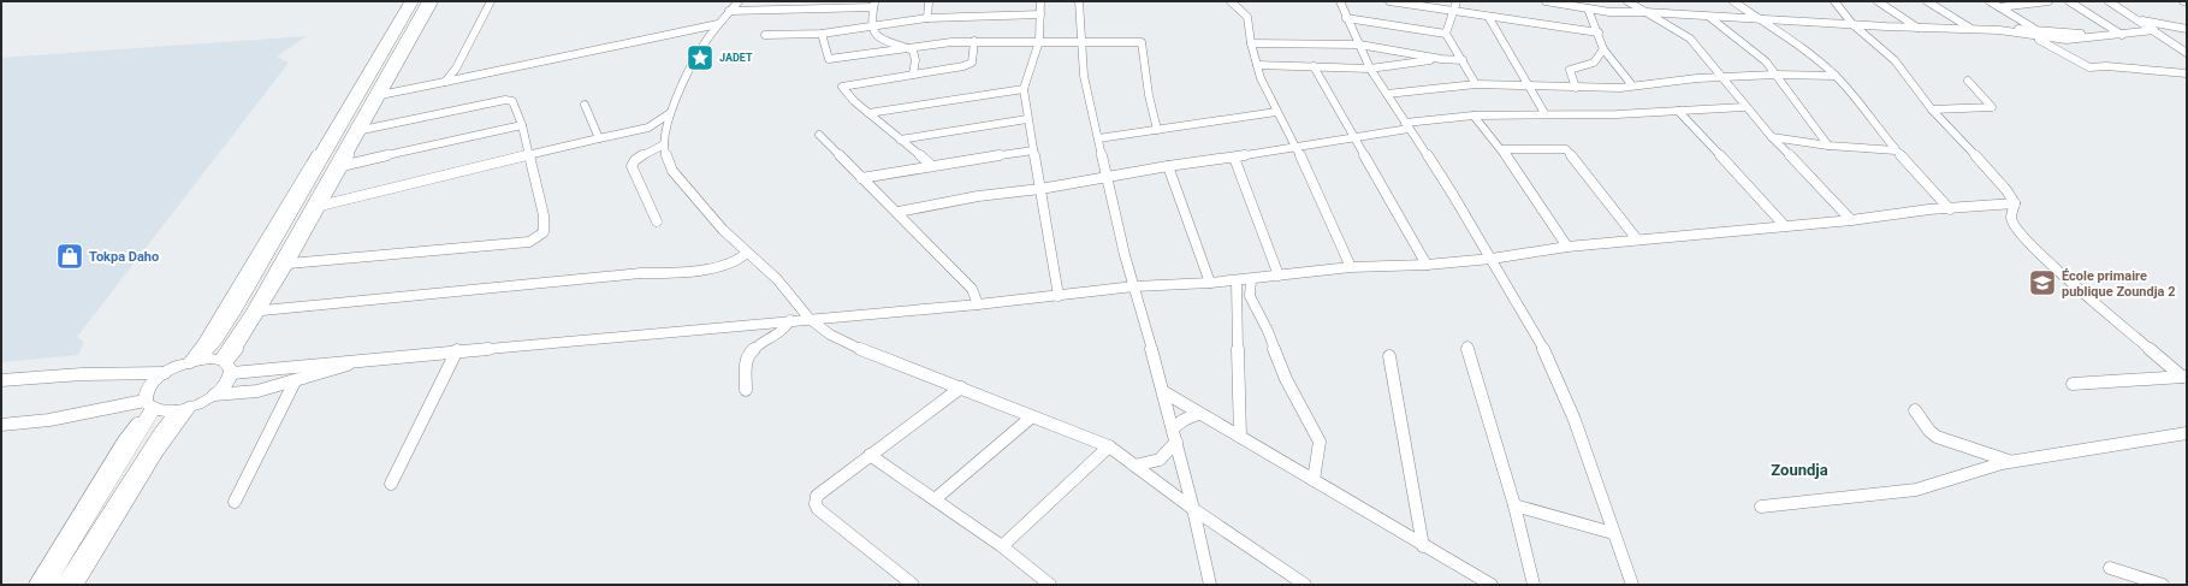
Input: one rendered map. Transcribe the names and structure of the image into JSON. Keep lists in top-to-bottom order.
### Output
{
  "districts": ["Zoundja"],
  "places": {
    "place": ["JADET"],
    "shop": ["Tokpa Daho"],
    "school or university": ["École primaire publique Zoundja 2"]
  }
}
